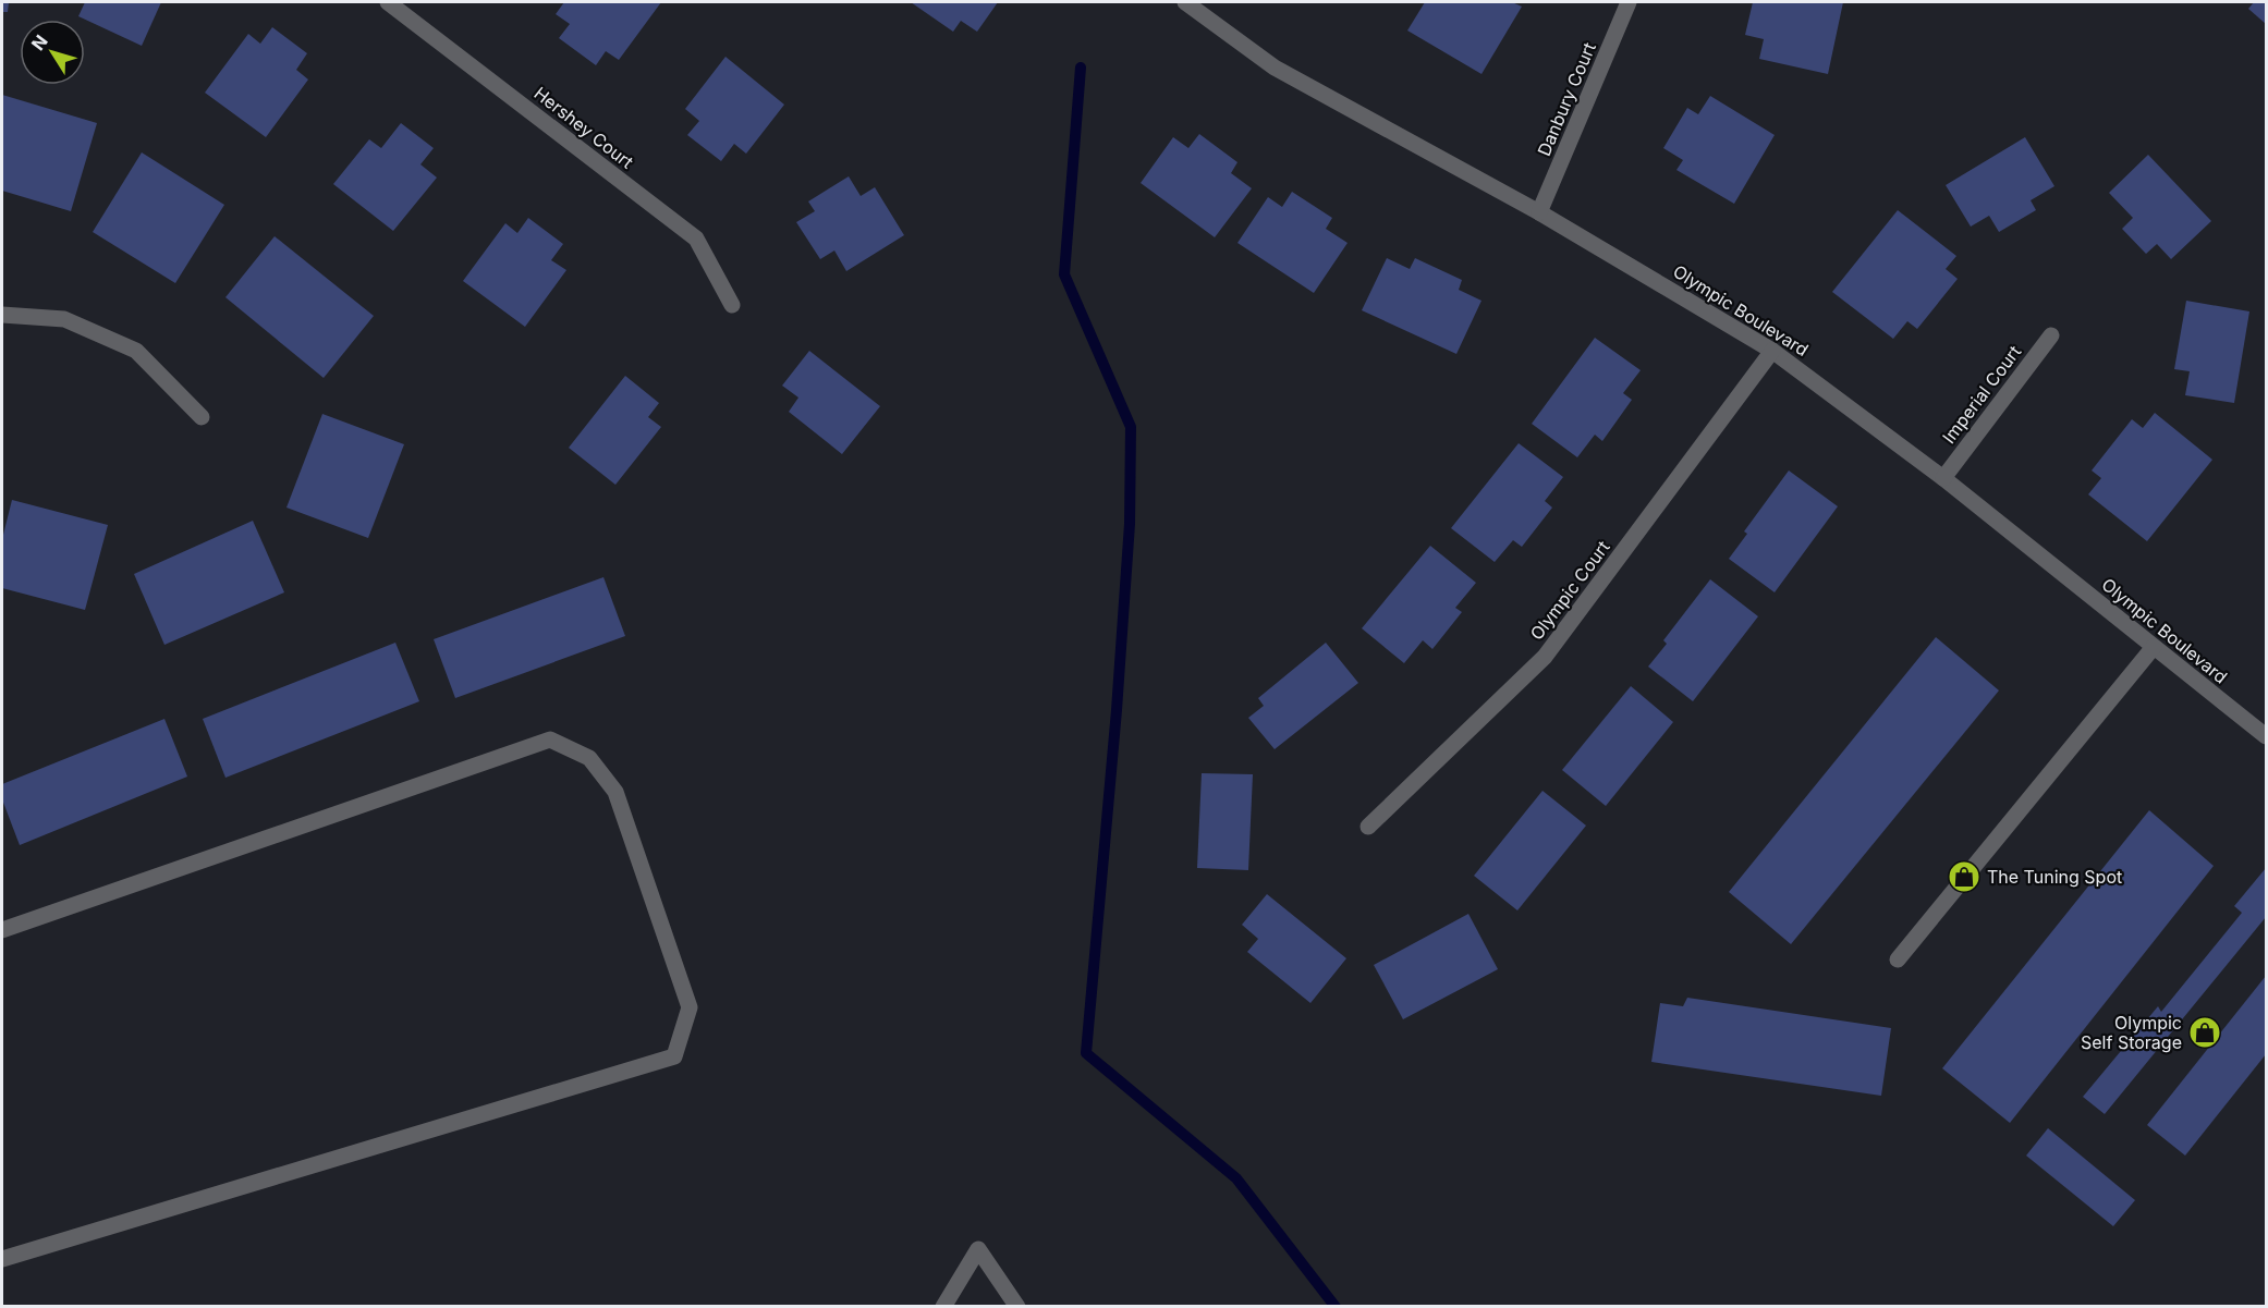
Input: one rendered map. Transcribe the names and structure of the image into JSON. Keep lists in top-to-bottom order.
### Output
{
  "streets": {
    "street": [
      "Danbury Court",
      "Hershey Court",
      "Olympic Boulevard",
      "Imperial Court",
      "Olympic Court"
    ]
  },
  "crossings": [
    ["Danbury Court", "Olympic Boulevard"],
    ["Olympic Boulevard", "Imperial Court"],
    ["Olympic Boulevard", "Olympic Court"]
  ],
  "places": {
    "shop": ["The Tuning Spot", "Olympic Self Storage"]
  },
  "north": "top left"
}
